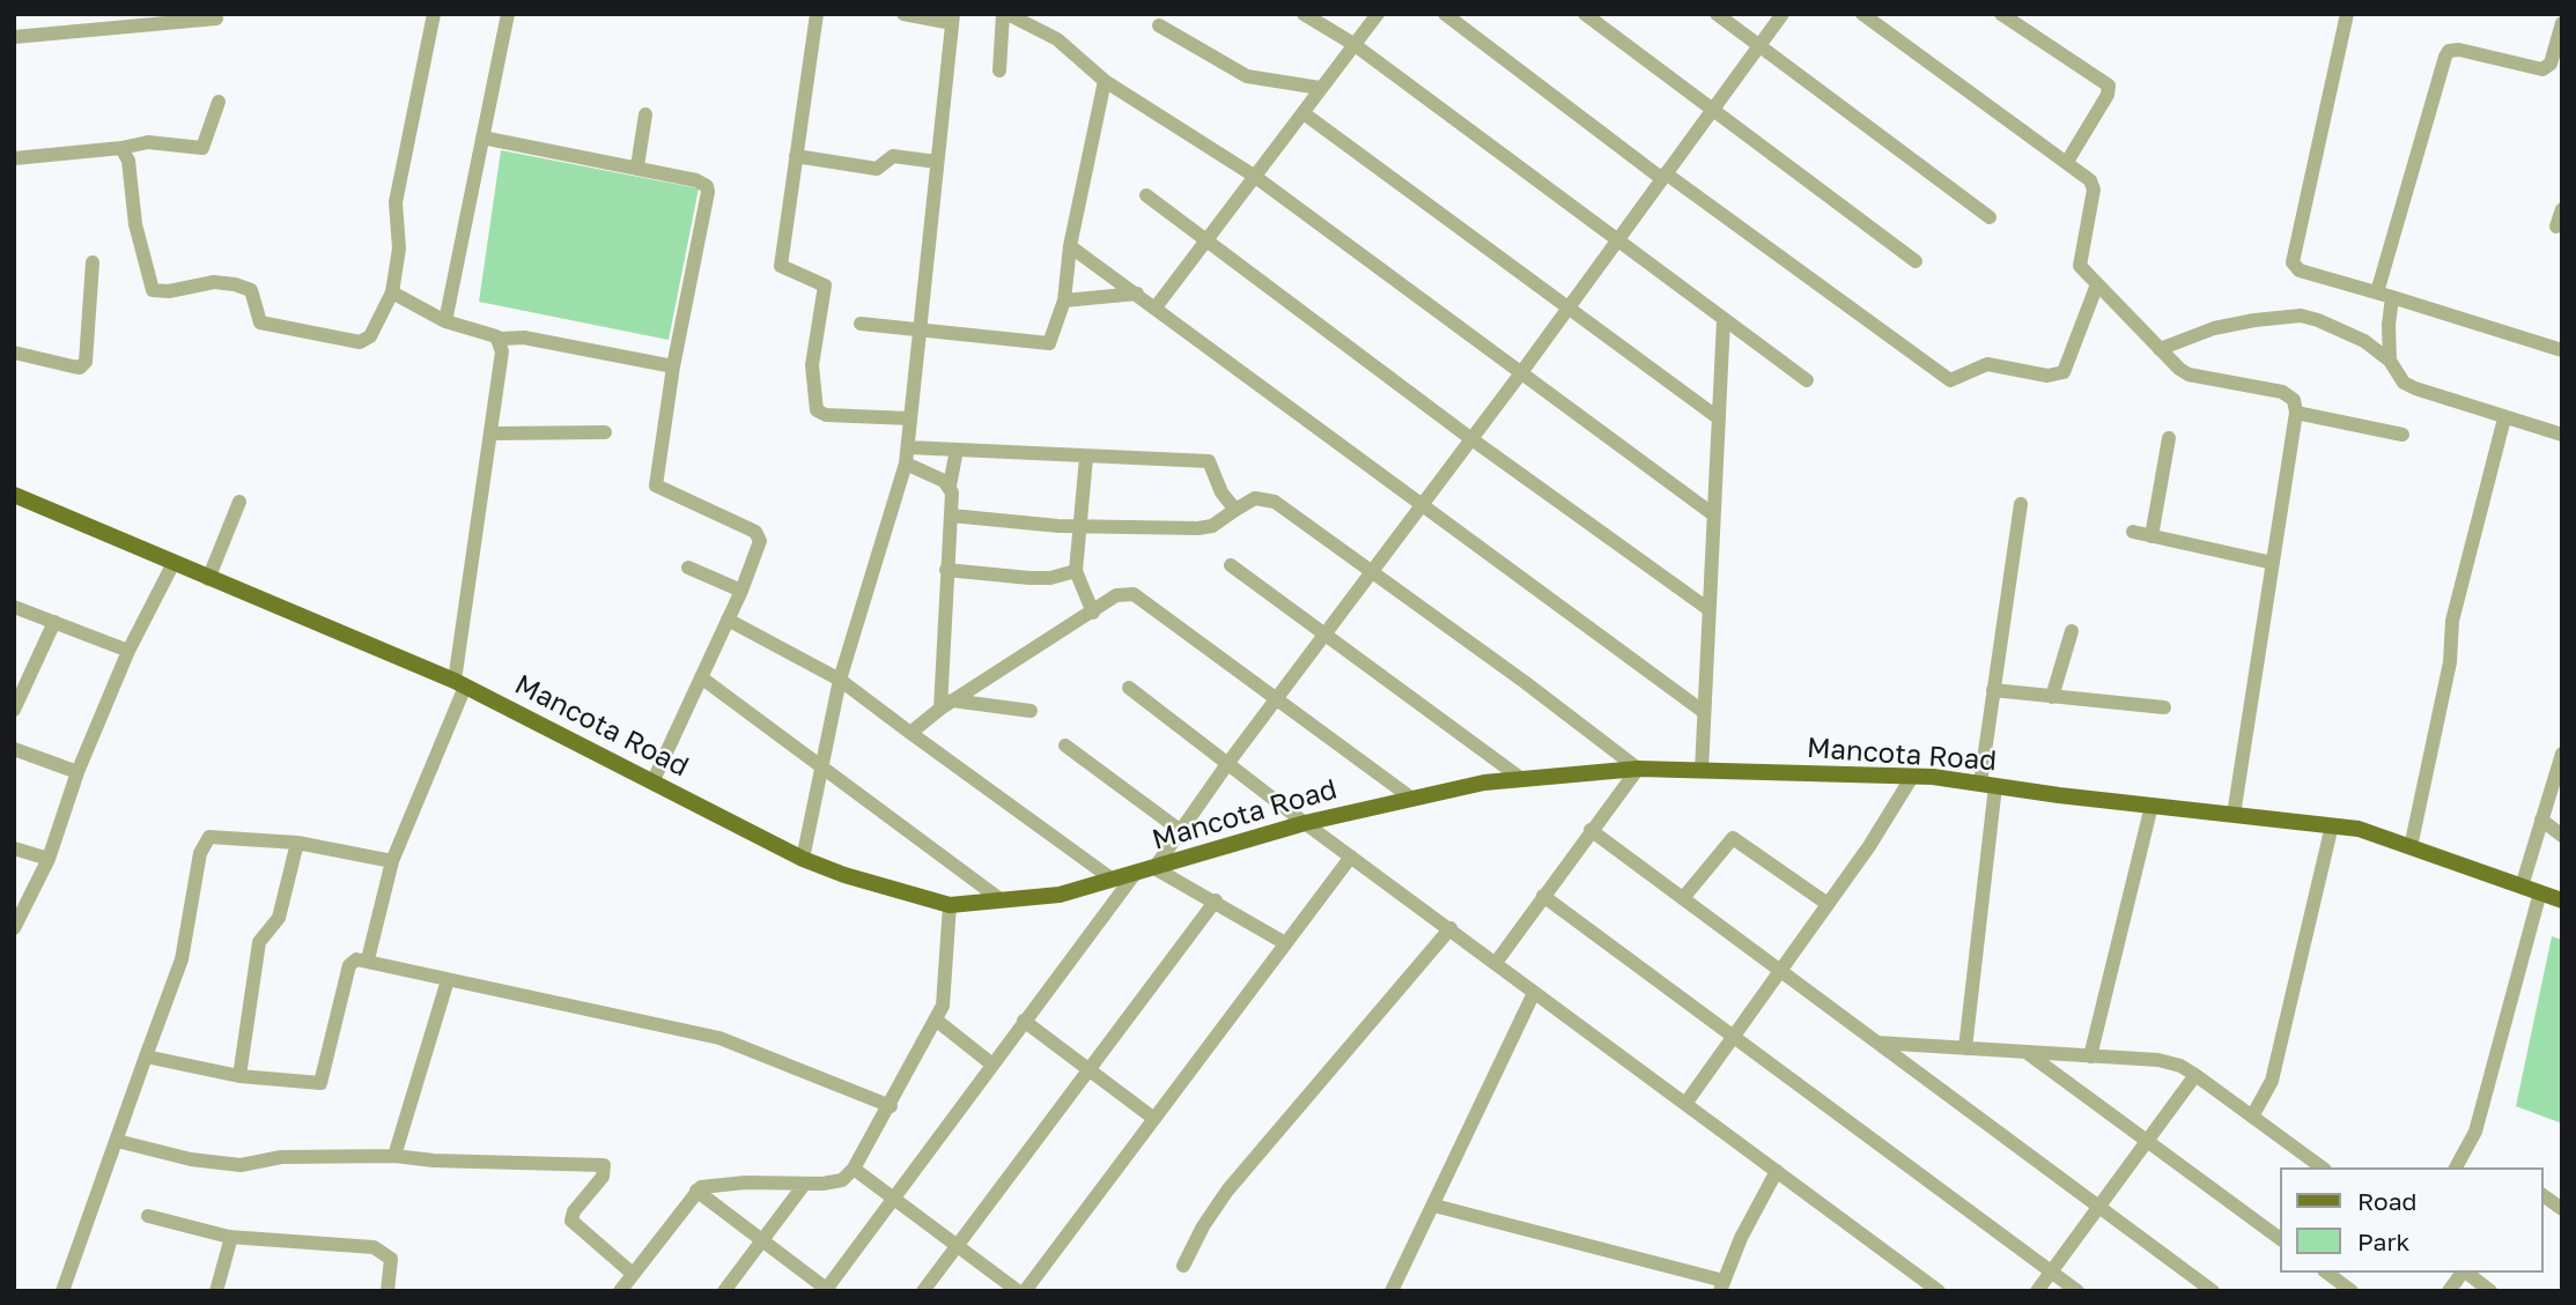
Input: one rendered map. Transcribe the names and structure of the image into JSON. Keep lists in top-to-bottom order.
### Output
{
  "streets": {
    "main road": ["Mancota Road"]
  },
  "legend": ["Road", "Park"]
}
